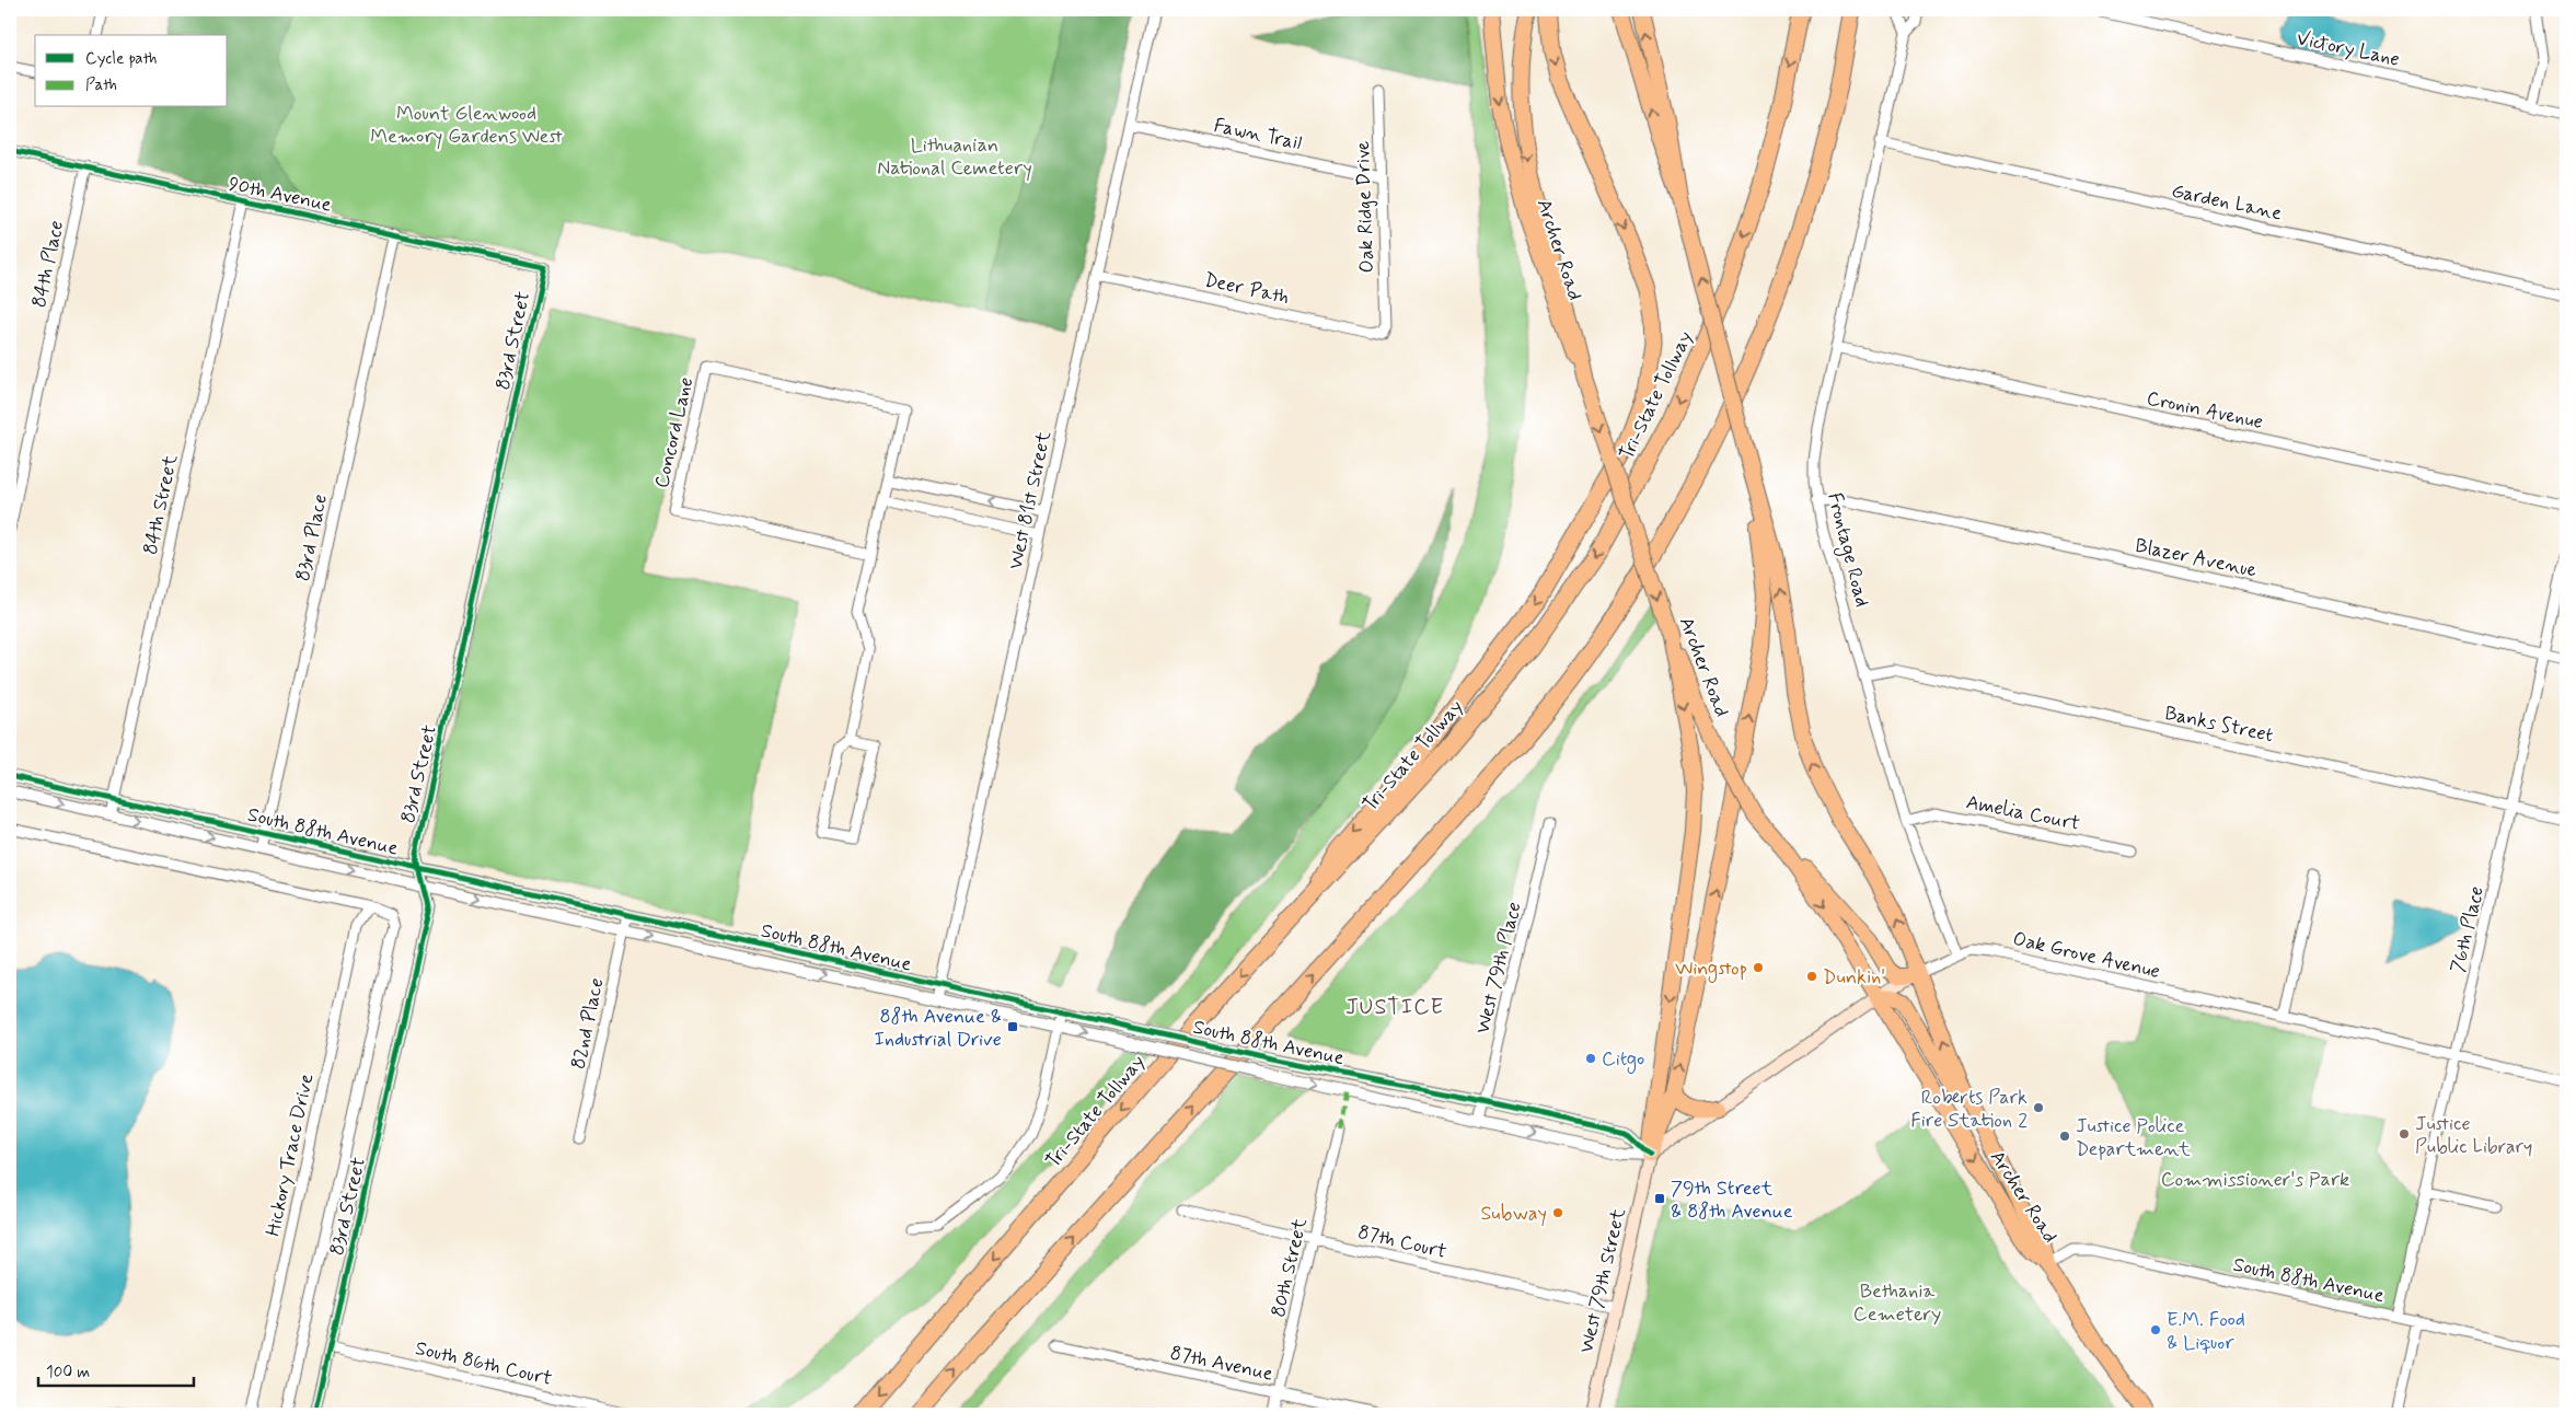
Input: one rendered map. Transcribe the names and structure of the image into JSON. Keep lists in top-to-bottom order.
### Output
{
  "streets": {
    "highway": ["Tri-State Tollway"],
    "main road": ["Archer Road", "Oak Grove Avenue", "West 79th Street"],
    "street": [
      "Victory Lane",
      "Fawn Trail",
      "90th Avenue",
      "Garden Lane",
      "Oak Ridge Drive",
      "84th Place",
      "Deer Path",
      "83rd Street",
      "Cronin Avenue",
      "Concord Lane",
      "West 81st Street",
      "84th Street",
      "83rd Place",
      "Frontage Road",
      "Blazer Avenue",
      "Banks Street",
      "Amelia Court",
      "South 88th Avenue",
      "76th Place",
      "West 79th Place",
      "82nd Place",
      "Hickory Trace Drive",
      "87th Court",
      "80th Street",
      "South 86th Court",
      "87th Avenue"
    ]
  },
  "crossings": [
    ["Fawn Trail", "Oak Ridge Drive"],
    ["Fawn Trail", "West 81st Street"],
    ["90th Avenue", "84th Place"],
    ["90th Avenue", "83rd Street"],
    ["90th Avenue", "84th Street"],
    ["90th Avenue", "83rd Place"],
    ["Garden Lane", "Frontage Road"],
    ["Oak Ridge Drive", "Deer Path"],
    ["Archer Road", "South 88th Avenue"],
    ["Archer Road", "Oak Grove Avenue"],
    ["Deer Path", "West 81st Street"],
    ["83rd Street", "South 88th Avenue"],
    ["83rd Street", "South 86th Court"],
    ["Cronin Avenue", "Frontage Road"],
    ["West 81st Street", "South 88th Avenue"],
    ["84th Street", "South 88th Avenue"],
    ["83rd Place", "South 88th Avenue"],
    ["Frontage Road", "Blazer Avenue"],
    ["Frontage Road", "Banks Street"],
    ["Frontage Road", "Amelia Court"],
    ["Frontage Road", "Oak Grove Avenue"],
    ["Blazer Avenue", "76th Place"],
    ["Banks Street", "76th Place"],
    ["South 88th Avenue", "76th Place"],
    ["South 88th Avenue", "Oak Grove Avenue"],
    ["South 88th Avenue", "West 79th Place"],
    ["South 88th Avenue", "82nd Place"],
    ["South 88th Avenue", "West 79th Street"],
    ["76th Place", "Oak Grove Avenue"],
    ["Oak Grove Avenue", "West 79th Street"],
    ["87th Court", "80th Street"],
    ["87th Court", "West 79th Street"],
    ["80th Street", "87th Avenue"]
  ],
  "districts": ["JUSTICE"],
  "parks": [
    "Mount Glenwood Memory Gardens West",
    "Lithuanian National Cemetery",
    "Commissioner's Park",
    "Bethania Cemetery"
  ],
  "places": {
    "other": [
      "Wingstop",
      "Dunkin'",
      "Citgo",
      "Roberts Park Fire Station 2",
      "Justice Public Library",
      "Justice Police Department",
      "Subway",
      "E.M. Food & Liquor"
    ],
    "transit": ["88th Avenue & Industrial Drive", "79th Street & 88th Avenue"]
  },
  "legend": ["Cycle path", "Path"],
  "scale_bar": "100 m"
}
